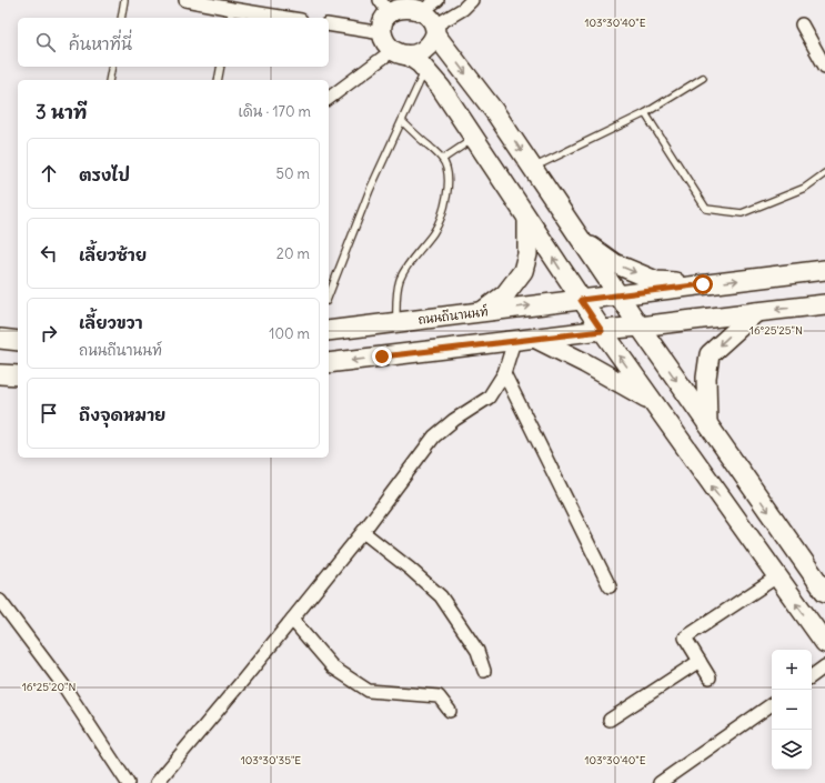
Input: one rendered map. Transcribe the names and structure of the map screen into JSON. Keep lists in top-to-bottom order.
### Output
{
  "streets": {
    "main road": ["ถนนถีนานนท์"]
  },
  "page": {
    "search": "ค้นหาที่นี่",
    "heading": ["3 นาที", "เดิน · 170 m"],
    "list": [
      ["ตรงไป", "50 m"],
      ["เลี้ยวซ้าย", "20 m"],
      ["เลี้ยวขวา", "ถนนถีนานนท์", "100 m"],
      "ถึงจุดหมาย"
    ],
    "map_buttons": ["+", "−"]
  },
  "coordinates": [
    "103°30'40\"E",
    "16°25'25\"N",
    "16°25'20\"N",
    "103°30'35\"E"
  ]
}
